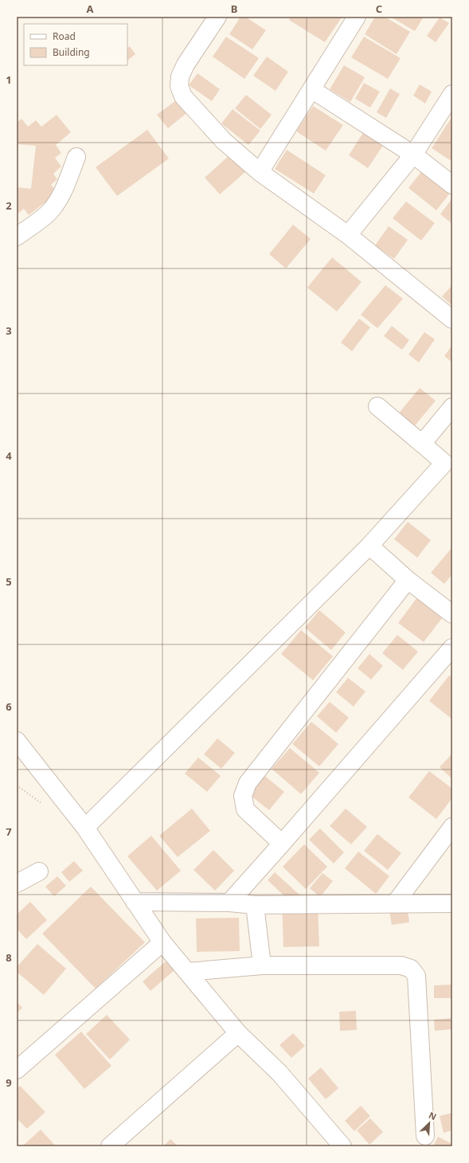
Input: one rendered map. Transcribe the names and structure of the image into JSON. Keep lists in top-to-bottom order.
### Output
{
  "legend": ["Road", "Building"],
  "north": "top right",
  "grid": {
    "columns": ["A", "B", "C"],
    "rows": [
      "1",
      "2",
      "3",
      "4",
      "5",
      "6",
      "7",
      "8",
      "9"
    ]
  }
}
